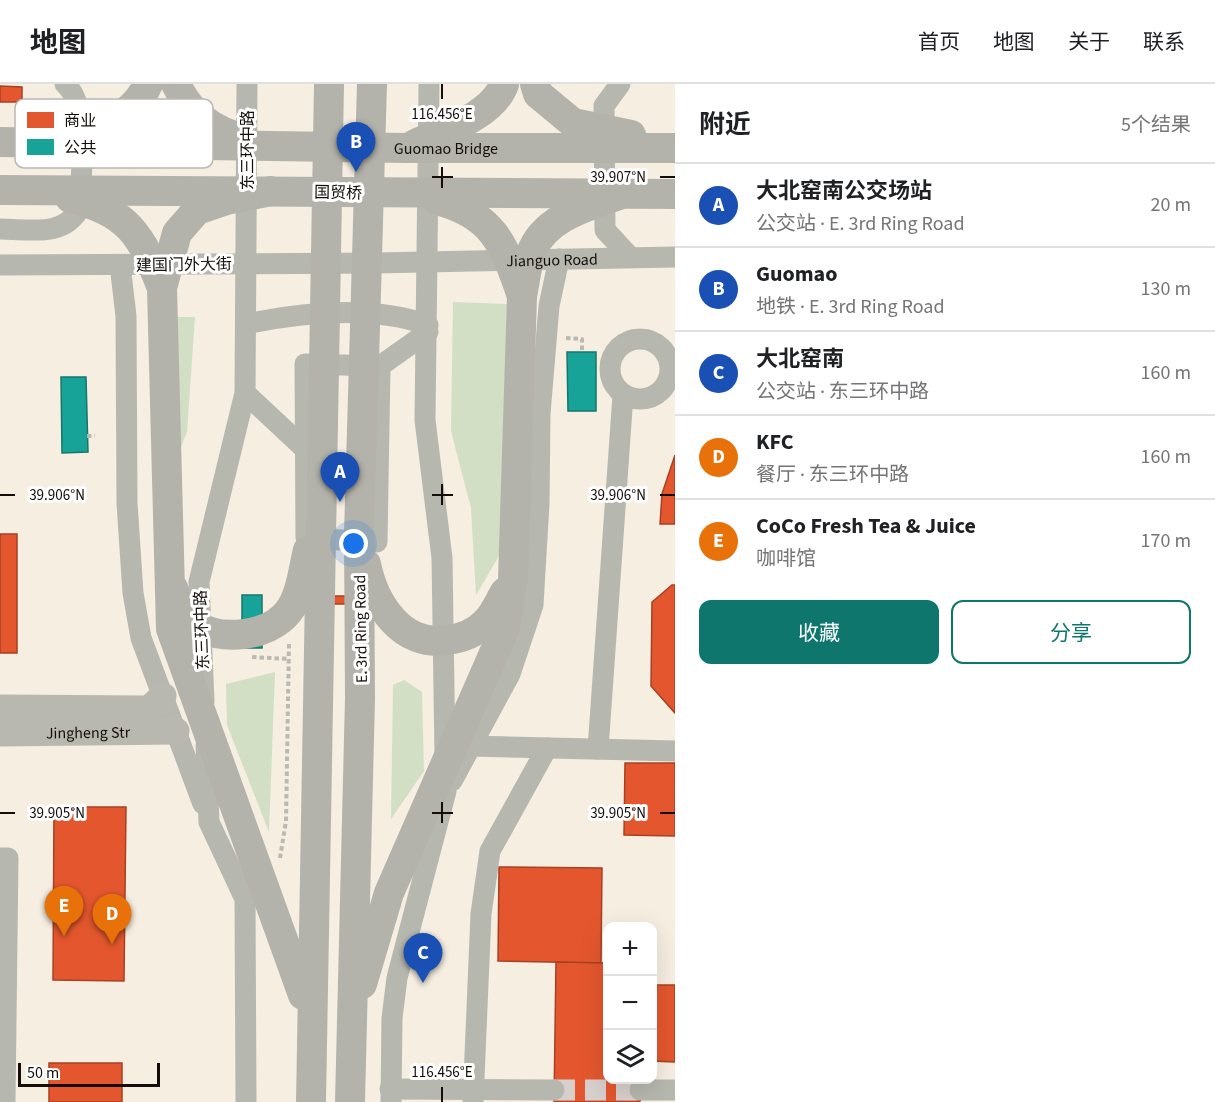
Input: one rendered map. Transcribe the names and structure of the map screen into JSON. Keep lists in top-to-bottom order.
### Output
{
  "streets": {
    "highway": ["Guomao Bridge", "国贸桥", "E. 3rd Ring Road"],
    "main road": ["Jingheng Str"],
    "street": ["东三环中路", "Jianguo Road", "建国门外大街"]
  },
  "crossings": [
    ["东三环中路", "Jianguo Road"],
    ["东三环中路", "建国门外大街"],
    ["Jianguo Road", "建国门外大街"]
  ],
  "legend": ["商业", "公共"],
  "scale_bar": "50 m",
  "page": {
    "header": "地图",
    "nav": [
      "首页",
      "地图",
      "关于",
      "联系"
    ],
    "heading": ["附近", "5个结果"],
    "pins": [
      "B",
      "A",
      "E",
      "D",
      "C"
    ],
    "list": [
      {
        "mark": "A",
        "name": "大北窑南公交场站",
        "note": "公交站 · E. 3rd Ring Road",
        "value": "20 m"
      },
      {
        "mark": "B",
        "name": "Guomao",
        "note": "地铁 · E. 3rd Ring Road",
        "value": "130 m"
      },
      {
        "mark": "C",
        "name": "大北窑南",
        "note": "公交站 · 东三环中路",
        "value": "160 m"
      },
      {
        "mark": "D",
        "name": "KFC",
        "note": "餐厅 · 东三环中路",
        "value": "160 m"
      },
      {
        "mark": "E",
        "name": "CoCo Fresh Tea & Juice",
        "note": "咖啡馆",
        "value": "170 m"
      }
    ],
    "buttons": ["收藏", "分享"],
    "map_buttons": ["+", "−"],
    "scale": "50 m"
  },
  "coordinates": [
    "116.456°E",
    "39.907°N",
    "39.906°N",
    "39.905°N"
  ]
}
